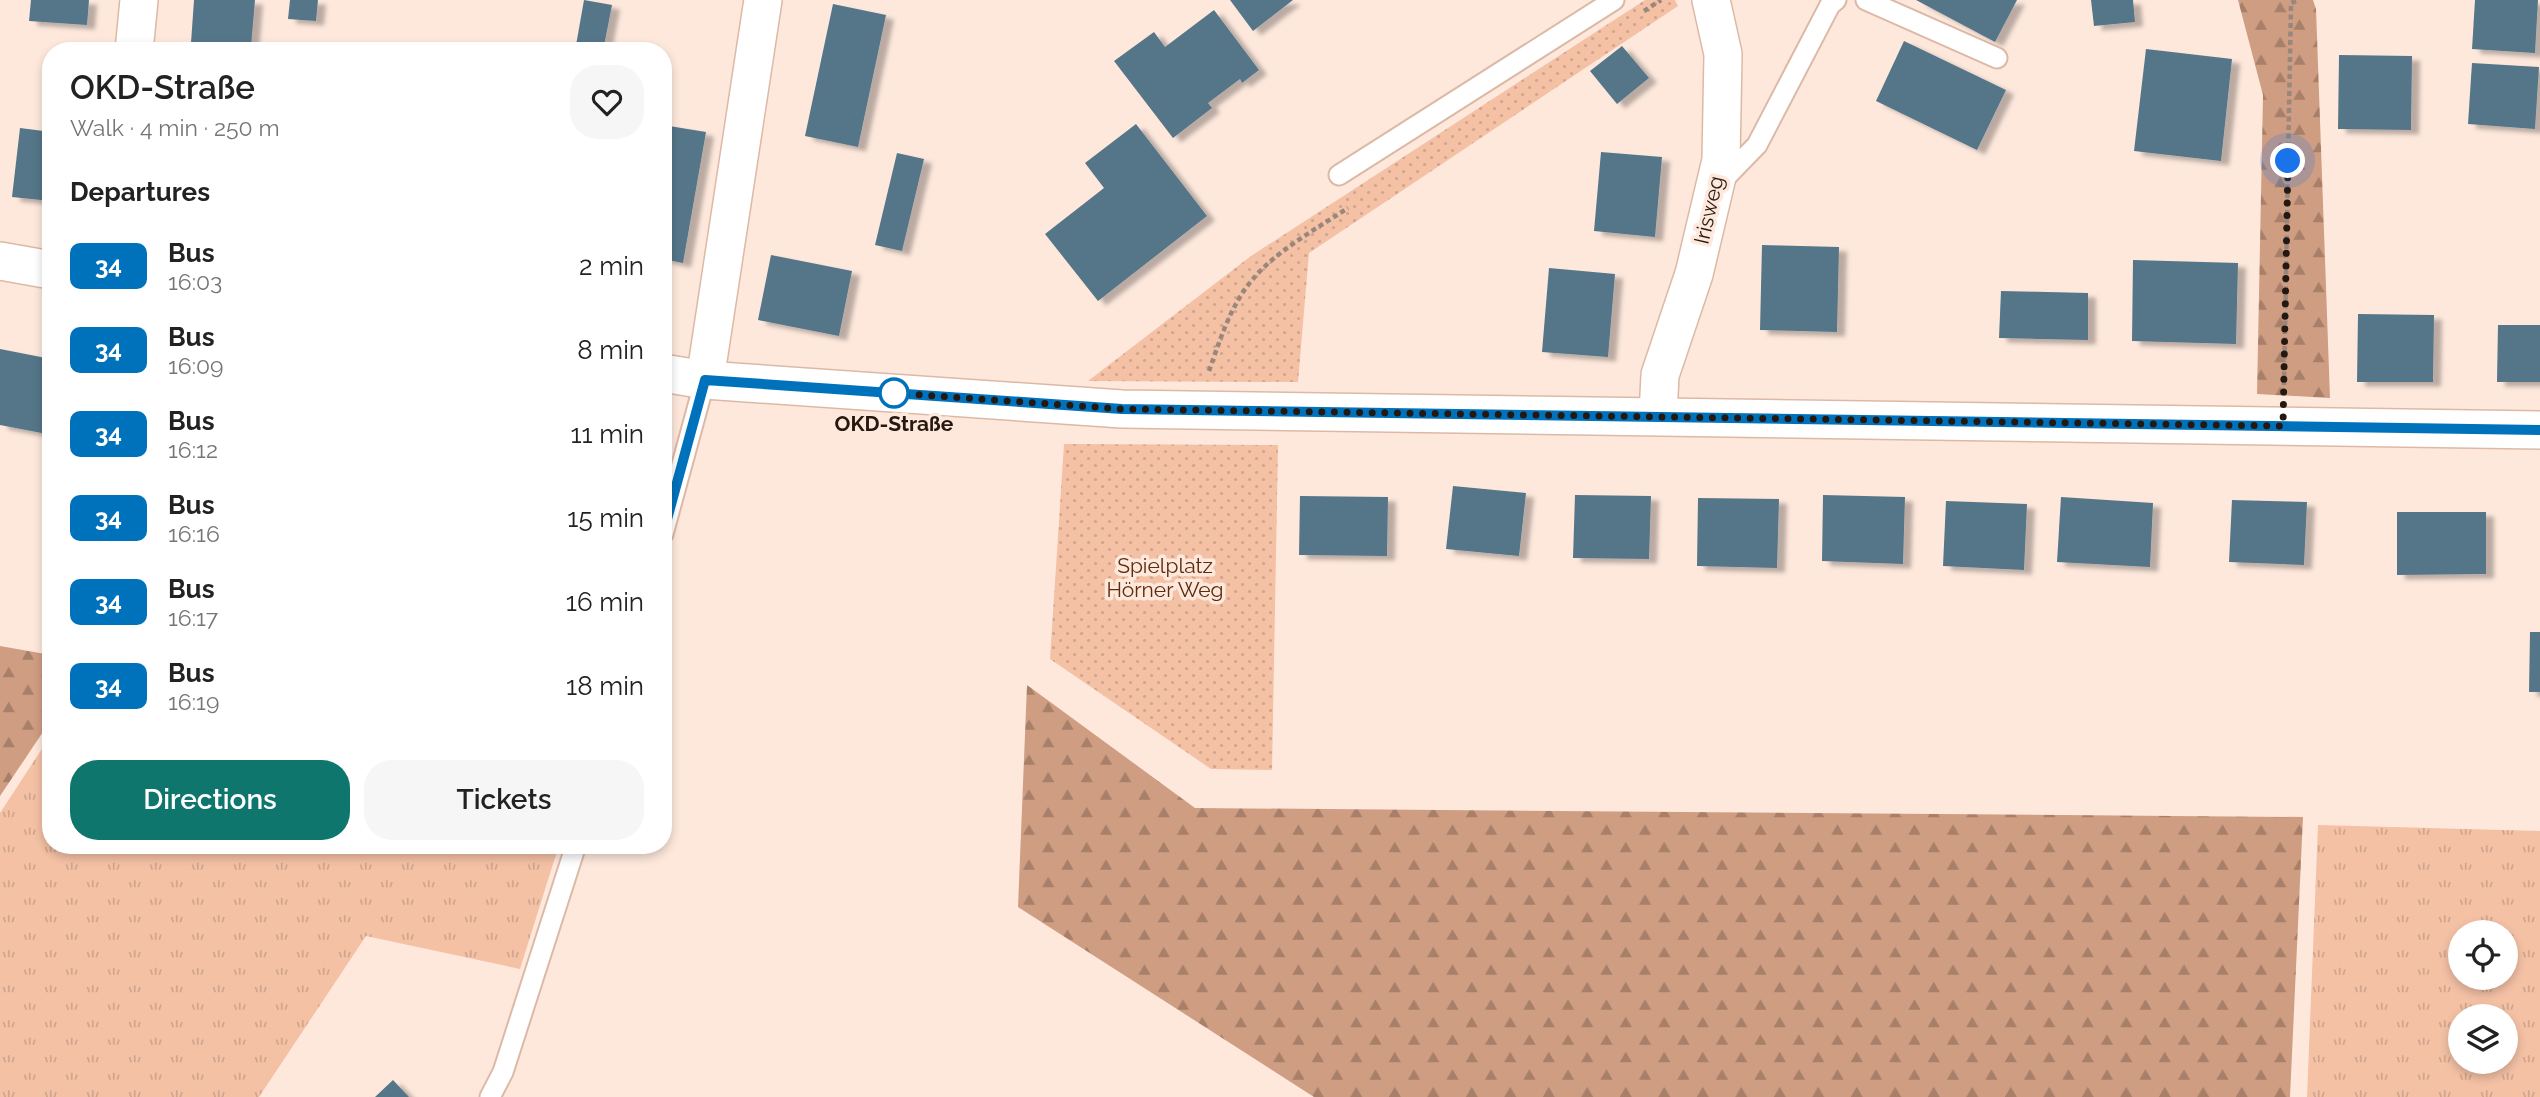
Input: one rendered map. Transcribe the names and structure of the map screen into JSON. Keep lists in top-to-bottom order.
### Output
{
  "streets": {
    "street": ["Irisweg"]
  },
  "parks": ["Spielplatz Hörner Weg"],
  "places": ["OKD-Straße"],
  "lines": ["bus line 34"],
  "page": {
    "heading": [
      ["OKD-Straße", "Walk · 4 min · 250 m"],
      "Departures"
    ],
    "list": [
      {
        "mark": "34",
        "name": "Bus",
        "note": "16:03",
        "value": "2 min"
      },
      {
        "mark": "34",
        "name": "Bus",
        "note": "16:09",
        "value": "8 min"
      },
      {
        "mark": "34",
        "name": "Bus",
        "note": "16:12",
        "value": "11 min"
      },
      {
        "mark": "34",
        "name": "Bus",
        "note": "16:16",
        "value": "15 min"
      },
      {
        "mark": "34",
        "name": "Bus",
        "note": "16:17",
        "value": "16 min"
      },
      {
        "mark": "34",
        "name": "Bus",
        "note": "16:19",
        "value": "18 min"
      }
    ],
    "buttons": ["Directions", "Tickets"]
  }
}
